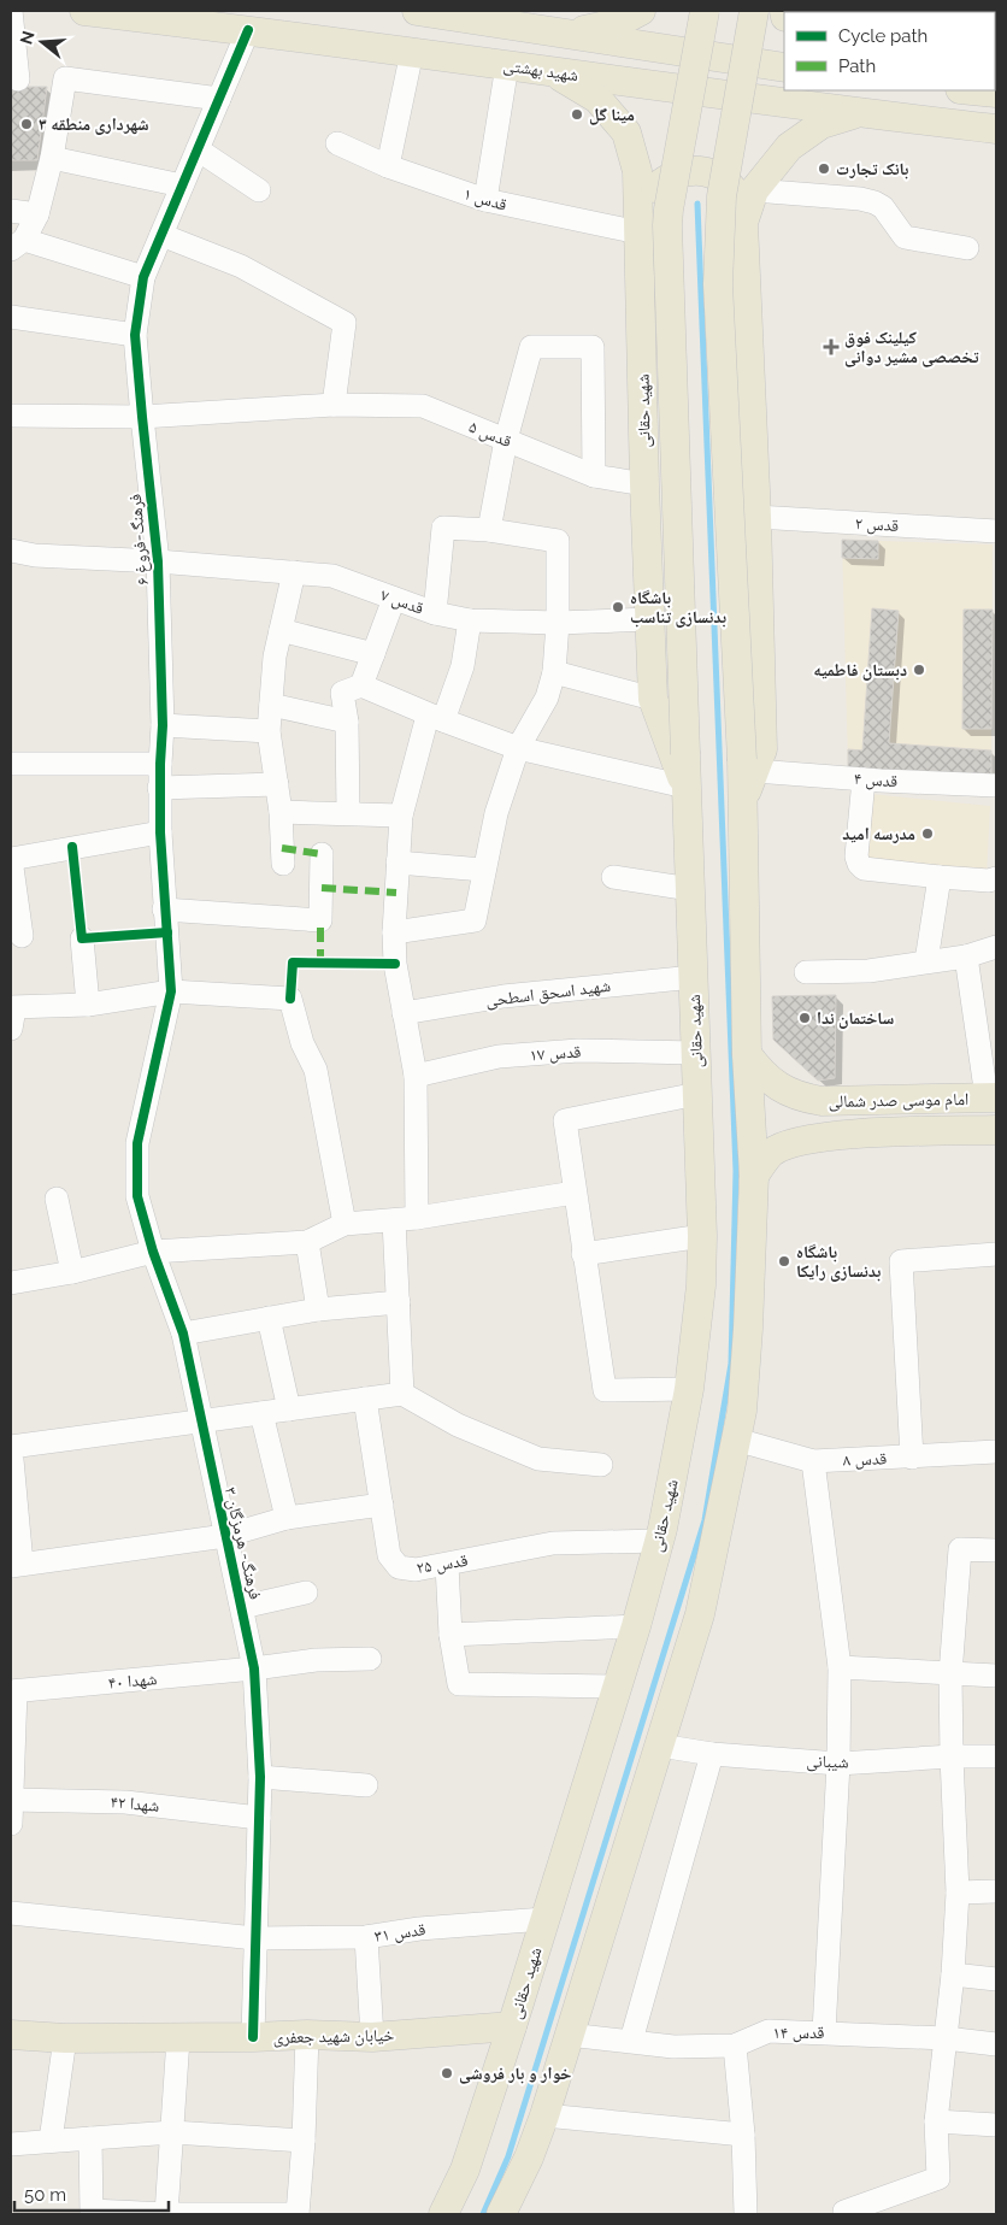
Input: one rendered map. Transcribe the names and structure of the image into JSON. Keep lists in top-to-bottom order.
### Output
{
  "streets": {
    "main road": [
      "شهید بهشتی",
      "شهید حقانی",
      "امام موسی صدر شمالی",
      "خیابان شهید جعفری"
    ],
    "street": [
      "قدس ۱",
      "قدس ۵",
      "قدس ۲",
      "فرهنگ-فروغ ۶",
      "قدس ۷",
      "قدس ۴",
      "شهید اسحق اسطحی",
      "قدس ۱۷",
      "قدس ۸",
      "فرهنگ- هرمزگان ۳",
      "قدس ۲۵",
      "شهدا ۴۰",
      "شیبانی",
      "شهدا ۴۲",
      "قدس ۳۱",
      "قدس ۱۴"
    ]
  },
  "crossings": [
    ["شهید بهشتی", "شهید حقانی"],
    ["شهید بهشتی", "فرهنگ-فروغ ۶"],
    ["قدس ۱", "شهید حقانی"],
    ["شهید حقانی", "قدس ۵"],
    ["شهید حقانی", "قدس ۷"],
    ["شهید حقانی", "شهید اسحق اسطحی"],
    ["شهید حقانی", "قدس ۱۷"],
    ["شهید حقانی", "قدس ۲۵"],
    ["شهید حقانی", "قدس ۳۱"],
    ["شهید حقانی", "خیابان شهید جعفری"],
    ["قدس ۵", "فرهنگ-فروغ ۶"],
    ["فرهنگ-فروغ ۶", "قدس ۷"],
    ["فرهنگ-فروغ ۶", "فرهنگ- هرمزگان ۳"],
    ["فرهنگ- هرمزگان ۳", "شهدا ۴۰"],
    ["فرهنگ- هرمزگان ۳", "شهدا ۴۲"],
    ["فرهنگ- هرمزگان ۳", "قدس ۳۱"],
    ["فرهنگ- هرمزگان ۳", "خیابان شهید جعفری"]
  ],
  "places": {
    "other": [
      "مینا گل",
      "شهرداری منطقه ۳",
      "بانک تجارت",
      "باشگاه بدنسازی تناسب",
      "دبستان فاطمیه",
      "مدرسه امید",
      "ساختمان ندا",
      "باشگاه بدنسازی رایکا",
      "خوار و بار فروشی"
    ],
    "health": ["کیلینک فوق تخصصی مشیر دوانی"]
  },
  "legend": ["Cycle path", "Path"],
  "scale_bar": "50 m",
  "north": "left"
}
